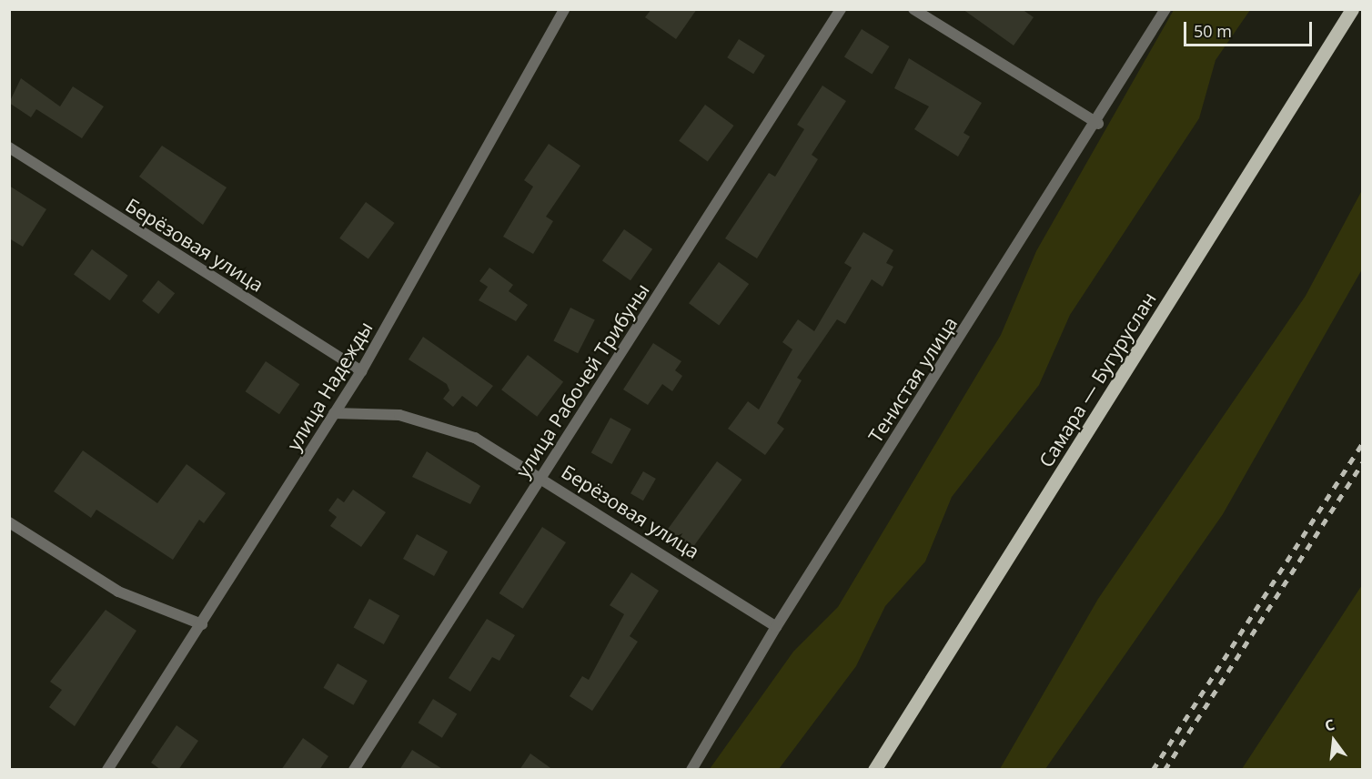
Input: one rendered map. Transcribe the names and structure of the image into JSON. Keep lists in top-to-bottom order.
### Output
{
  "streets": {
    "main road": ["Самара — Бугуруслан"],
    "street": [
      "Берёзовая улица",
      "Тенистая улица",
      "улица Рабочей Трибуны",
      "улица Надежды"
    ]
  },
  "crossings": [
    ["Берёзовая улица", "Тенистая улица"],
    ["Берёзовая улица", "улица Рабочей Трибуны"],
    ["Берёзовая улица", "улица Надежды"]
  ],
  "scale_bar": "50 m",
  "north": "top"
}
